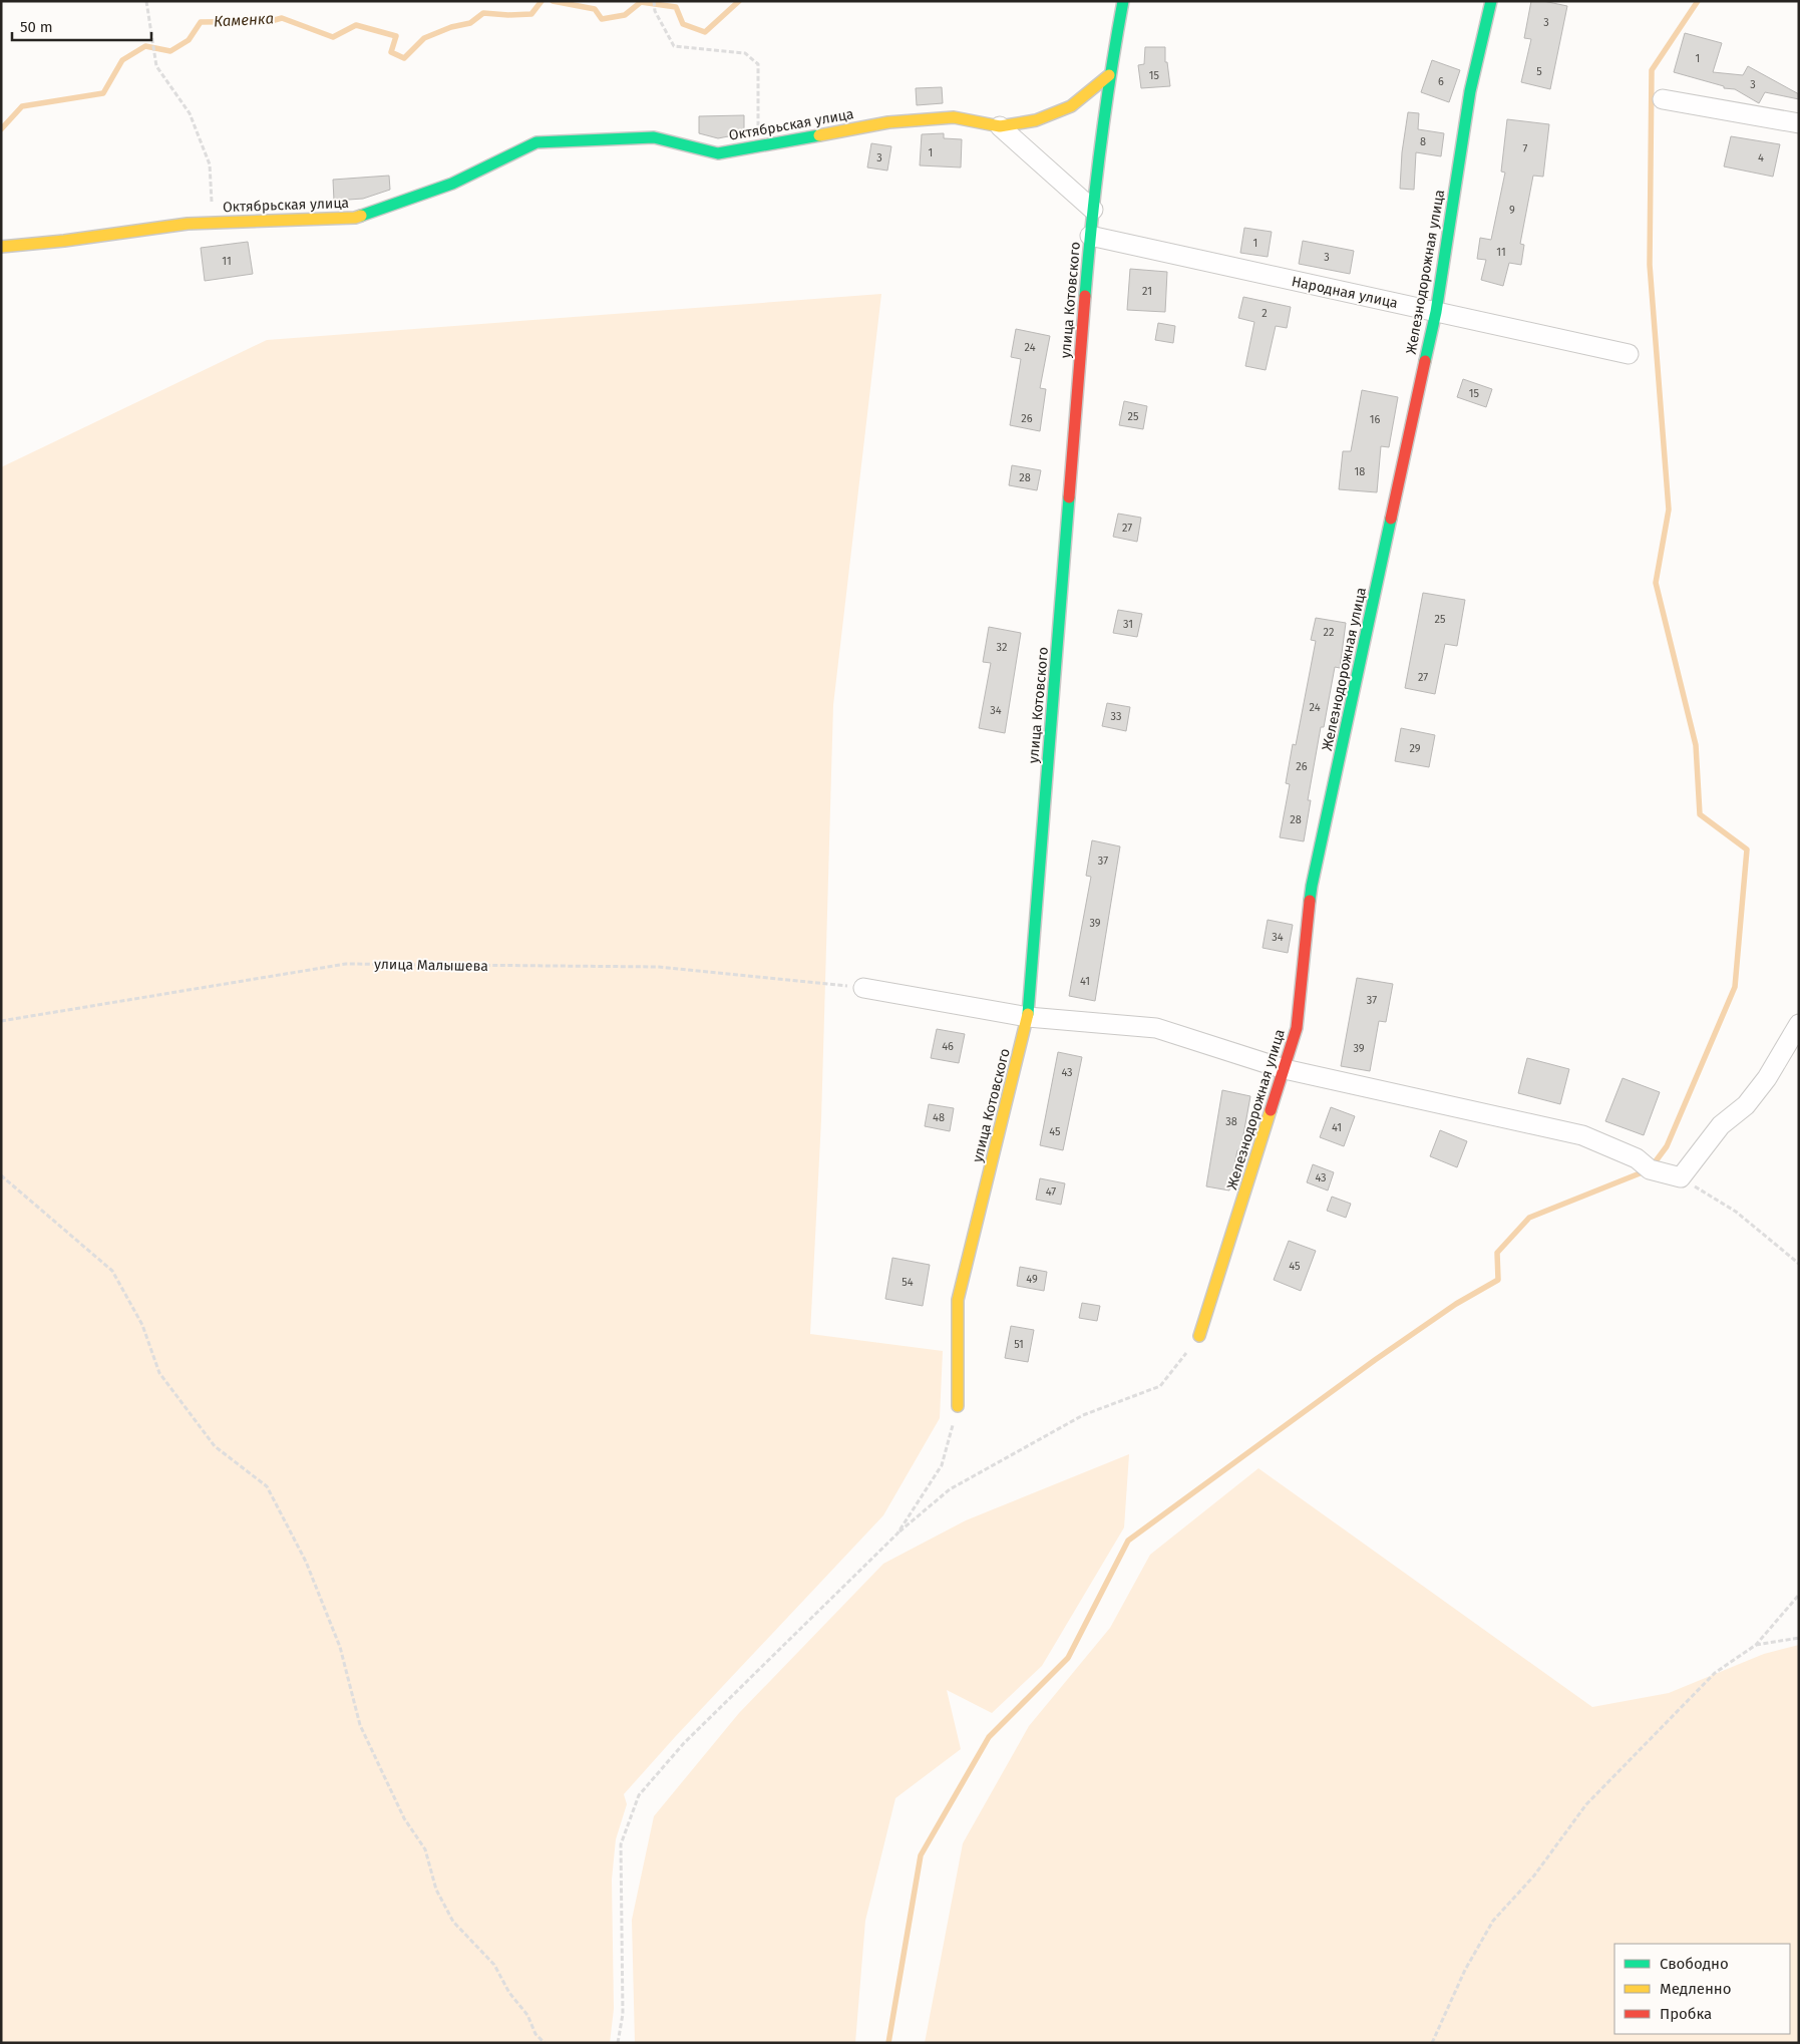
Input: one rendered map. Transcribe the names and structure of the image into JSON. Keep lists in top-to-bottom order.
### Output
{
  "streets": {
    "street": [
      "Октябрьская улица",
      "Железнодорожная улица",
      "Народная улица",
      "улица Котовского"
    ],
    "path": ["улица Малышева"]
  },
  "crossings": [
    ["Октябрьская улица", "улица Котовского"],
    ["Железнодорожная улица", "Народная улица"],
    ["Народная улица", "улица Котовского"]
  ],
  "water": ["Каменка"],
  "house_numbers": [
    "3",
    "1",
    "5",
    "15",
    "6",
    "3",
    "8",
    "7",
    "1",
    "3",
    "4",
    "9",
    "1",
    "11",
    "3",
    "11",
    "21",
    "2",
    "24",
    "15",
    "25",
    "26",
    "16",
    "18",
    "28",
    "27",
    "25",
    "31",
    "22",
    "32",
    "27",
    "24",
    "34",
    "33",
    "29",
    "26",
    "28",
    "37",
    "39",
    "34",
    "41",
    "37",
    "46",
    "39",
    "43",
    "48",
    "38",
    "41",
    "45",
    "43",
    "47",
    "45",
    "49",
    "54",
    "51"
  ],
  "legend": ["Свободно", "Медленно", "Пробка"],
  "scale_bar": "50 m"
}
